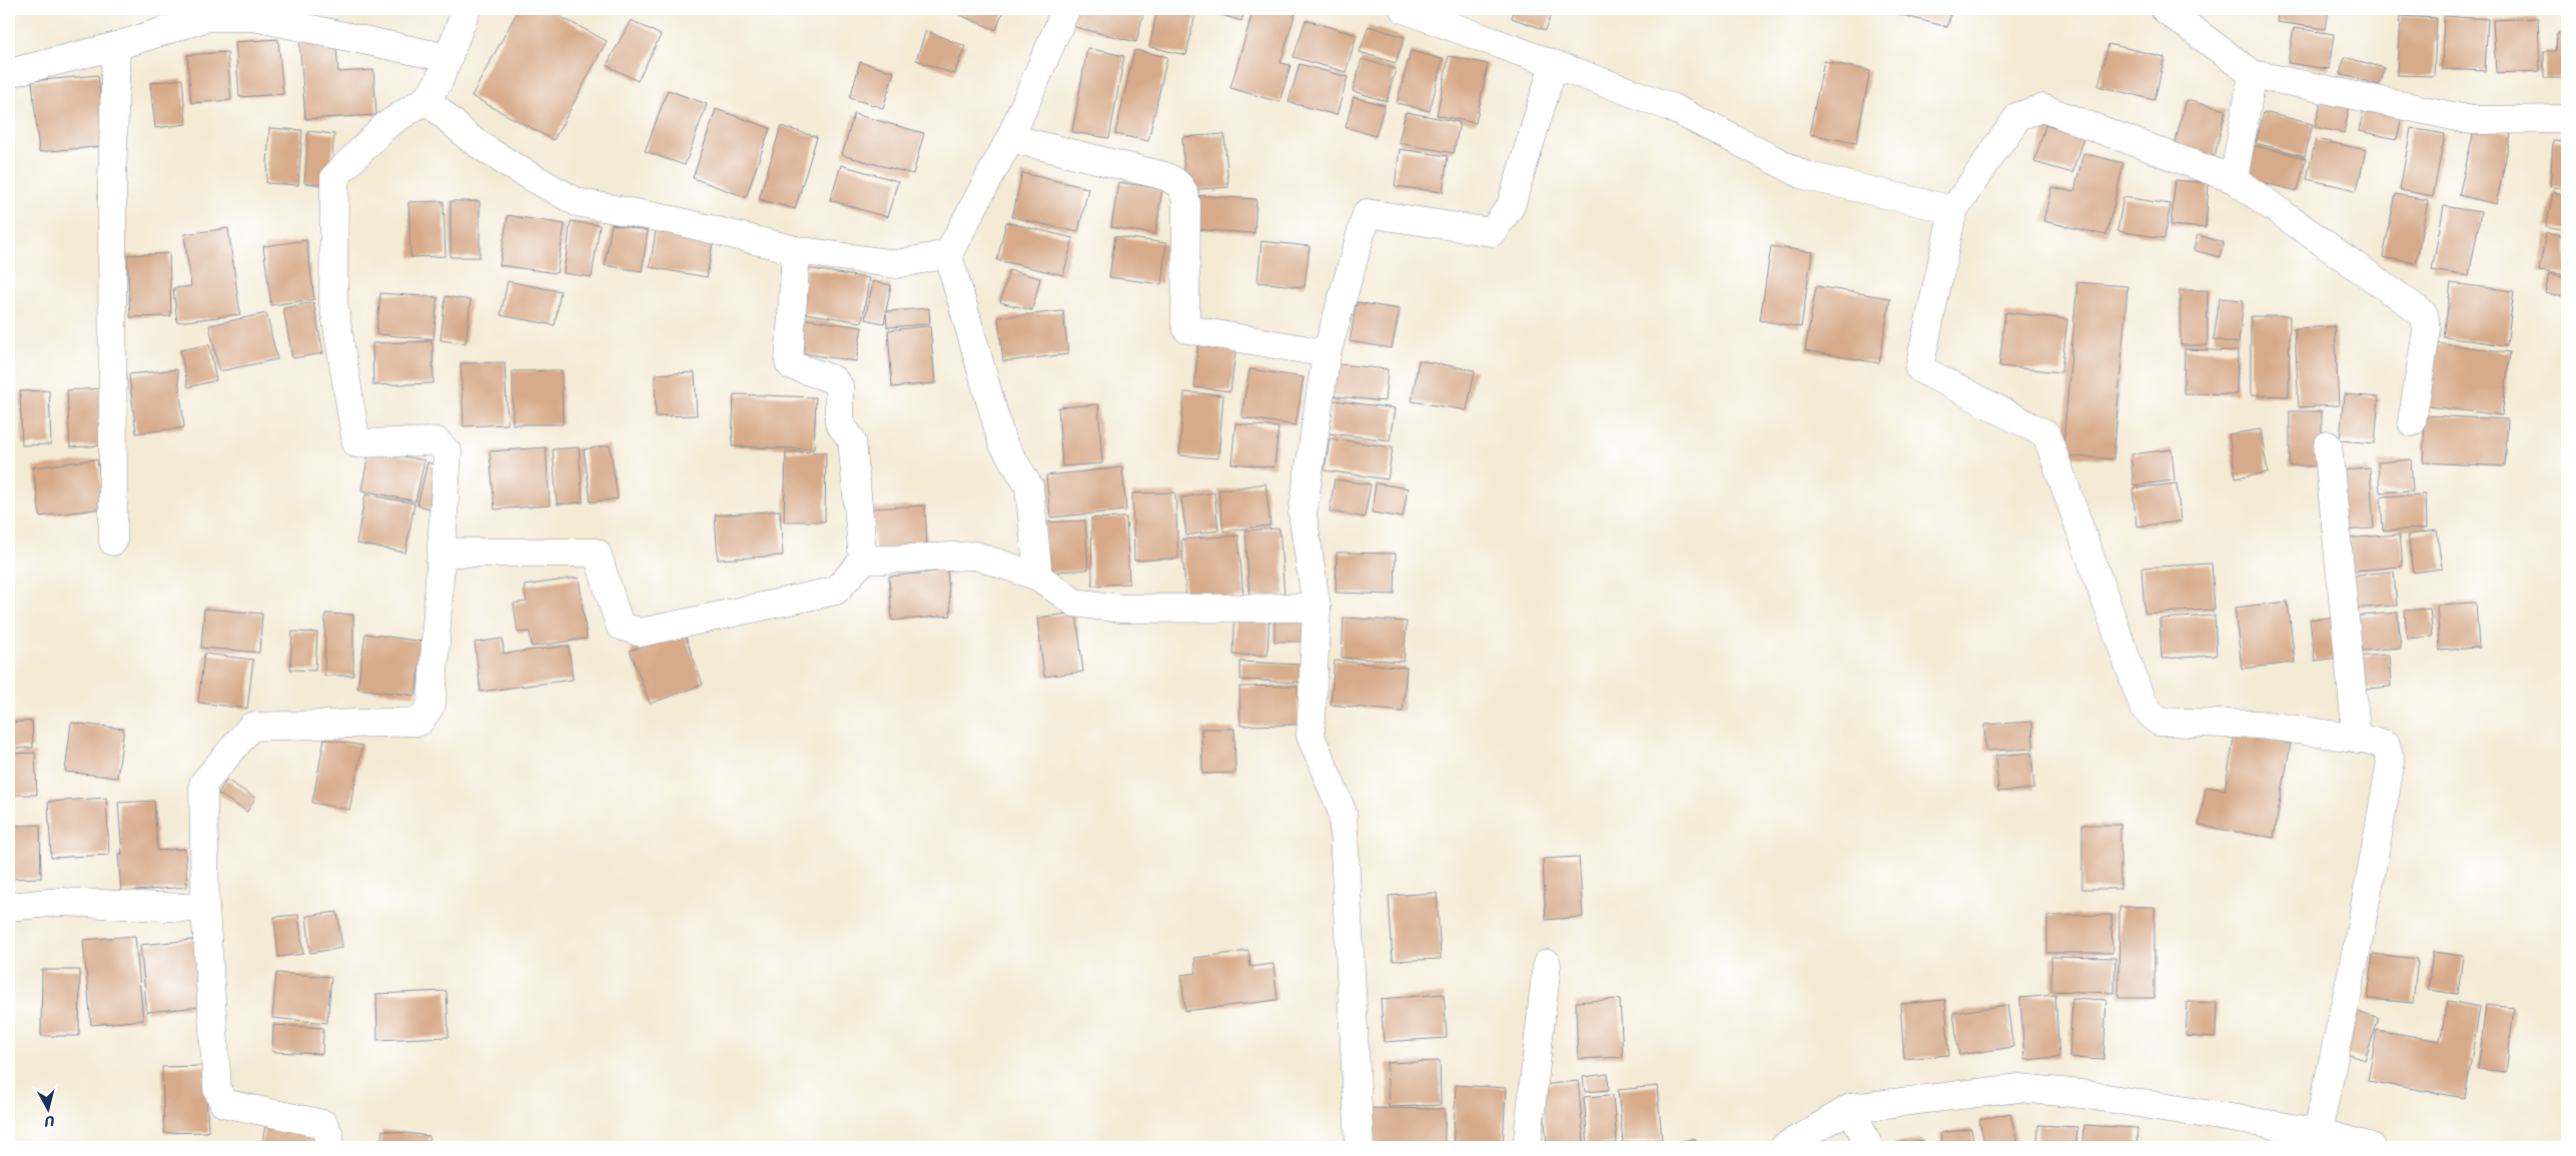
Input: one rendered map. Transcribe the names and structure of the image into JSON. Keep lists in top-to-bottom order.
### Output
{
  "north": "bottom"
}
